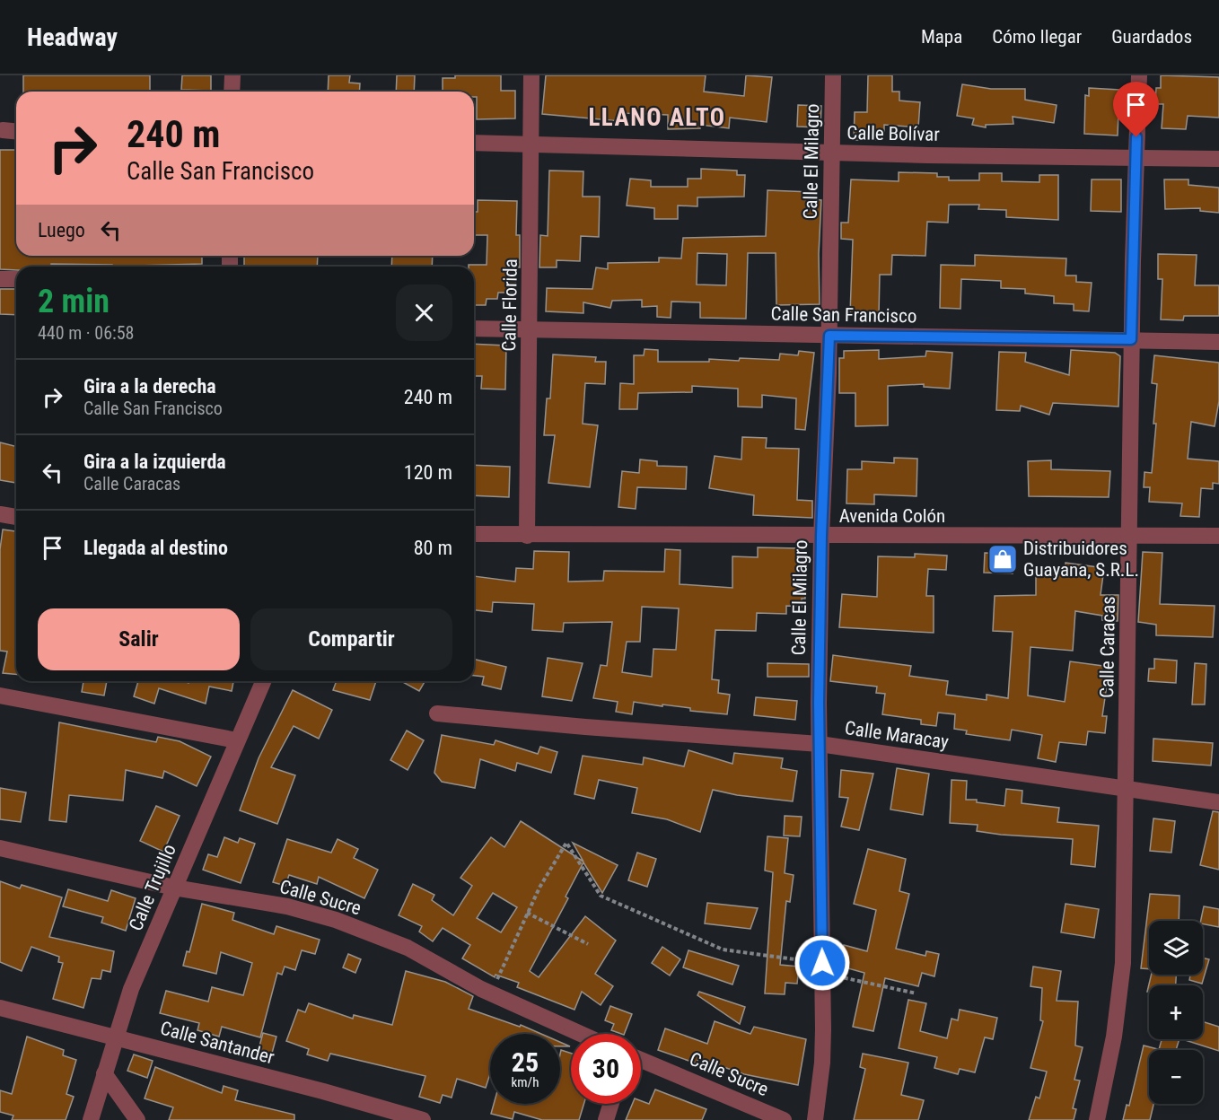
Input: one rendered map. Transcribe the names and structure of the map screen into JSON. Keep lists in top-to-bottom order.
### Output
{
  "streets": {
    "street": [
      "Calle Bolívar",
      "Calle El Milagro",
      "Calle Florida",
      "Calle San Francisco",
      "Avenida Colón",
      "Calle Caracas",
      "Calle Maracay",
      "Calle Trujillo",
      "Calle Sucre",
      "Calle Santander"
    ]
  },
  "crossings": [
    ["Calle Bolívar", "Calle El Milagro"],
    ["Calle Bolívar", "Calle Florida"],
    ["Calle Bolívar", "Calle Caracas"],
    ["Calle El Milagro", "Calle San Francisco"],
    ["Calle El Milagro", "Avenida Colón"],
    ["Calle El Milagro", "Calle Maracay"],
    ["Calle Florida", "Calle San Francisco"],
    ["Calle Florida", "Avenida Colón"],
    ["Calle San Francisco", "Calle Caracas"],
    ["Avenida Colón", "Calle Caracas"],
    ["Calle Caracas", "Calle Maracay"],
    ["Calle Trujillo", "Calle Sucre"],
    ["Calle Trujillo", "Calle Santander"]
  ],
  "districts": ["LLANO ALTO"],
  "places": {
    "shop": ["Distribuidores Guayana, S.R.L."]
  },
  "page": {
    "header": "Headway",
    "nav": ["Mapa", "Cómo llegar", "Guardados"],
    "turn": ["240 m", "Calle San Francisco"],
    "then": "Luego",
    "heading": ["2 min", "440 m · 06:58"],
    "list": [
      {
        "name": "Gira a la derecha",
        "note": "Calle San Francisco",
        "value": "240 m"
      },
      {
        "name": "Gira a la izquierda",
        "note": "Calle Caracas",
        "value": "120 m"
      },
      {
        "name": "Llegada al destino",
        "value": "80 m"
      }
    ],
    "buttons": ["Salir", "Compartir"],
    "map_buttons": ["+", "−"],
    "speed": "25 km/h",
    "limit": "30"
  }
}
